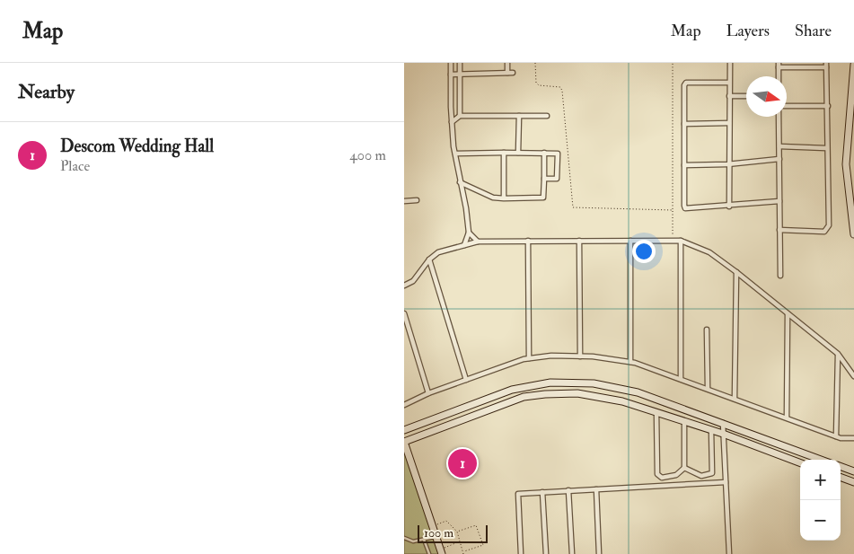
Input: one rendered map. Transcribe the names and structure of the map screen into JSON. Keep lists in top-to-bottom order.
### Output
{
  "scale_bar": "100 m",
  "north": "right",
  "page": {
    "header": "Map",
    "nav": ["Map", "Layers", "Share"],
    "heading": "Nearby",
    "list": [
      {
        "mark": "1",
        "name": "Descom Wedding Hall",
        "note": "Place",
        "value": "400 m"
      }
    ],
    "pins": "1",
    "map_buttons": ["+", "−"],
    "scale": "100 m"
  }
}
